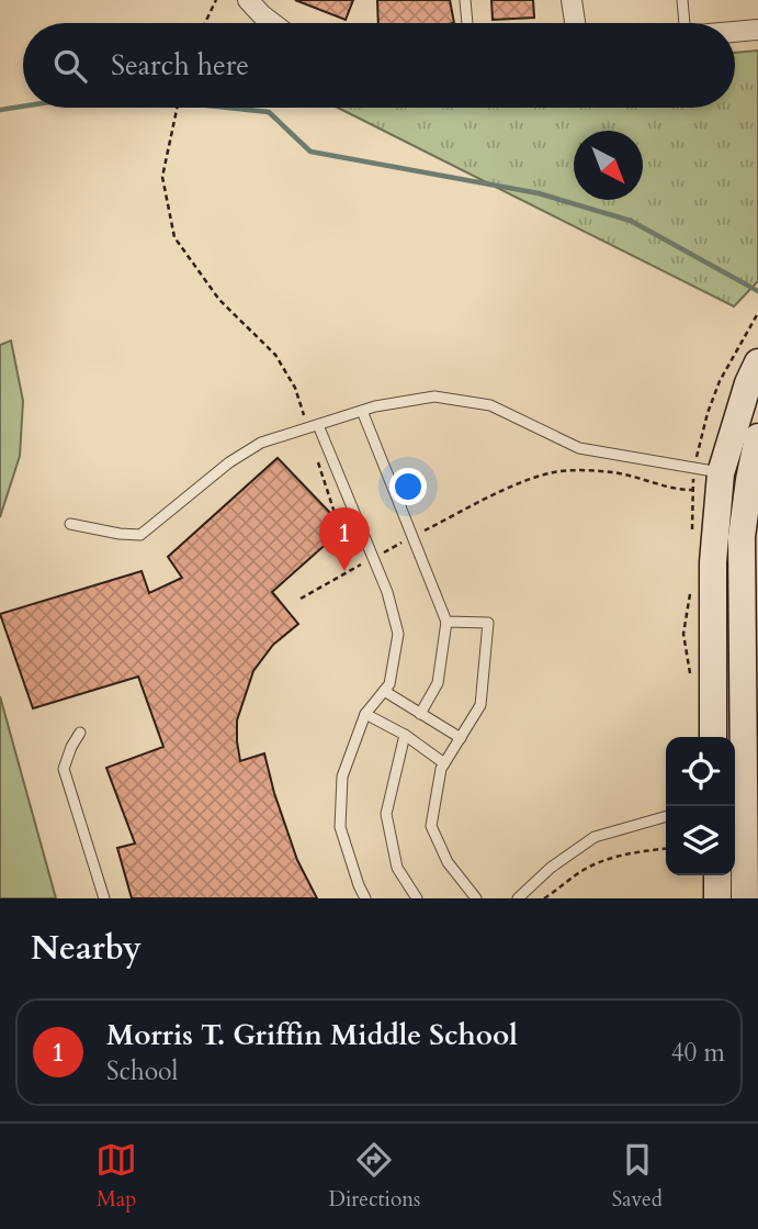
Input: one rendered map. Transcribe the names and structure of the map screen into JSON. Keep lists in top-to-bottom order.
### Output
{
  "north": "bottom right",
  "page": {
    "search": "Search here",
    "pins": "1",
    "heading": "Nearby",
    "list": [
      {
        "mark": "1",
        "name": "Morris T. Griffin Middle School",
        "note": "School",
        "value": "40 m"
      }
    ],
    "nav": ["Map", "Directions", "Saved"]
  }
}
